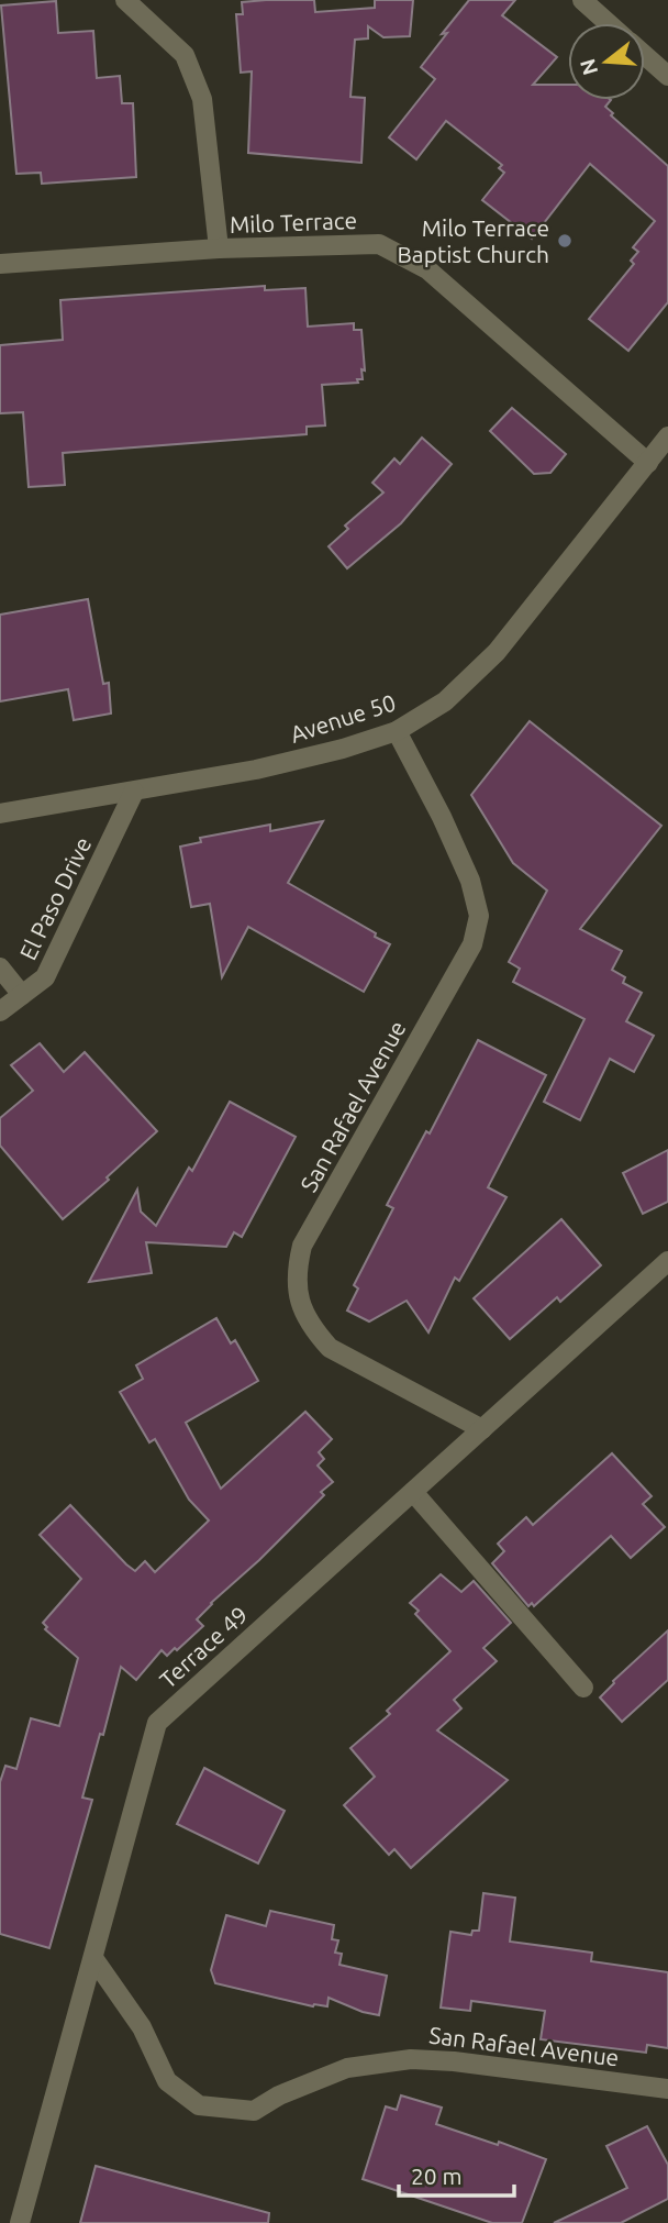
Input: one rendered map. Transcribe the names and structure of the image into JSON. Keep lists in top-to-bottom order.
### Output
{
  "streets": {
    "street": [
      "Milo Terrace",
      "Avenue 50",
      "El Paso Drive",
      "San Rafael Avenue",
      "Terrace 49"
    ]
  },
  "crossings": [
    ["Milo Terrace", "Avenue 50"],
    ["Avenue 50", "El Paso Drive"],
    ["Avenue 50", "San Rafael Avenue"],
    ["San Rafael Avenue", "Terrace 49"]
  ],
  "places": ["Milo Terrace Baptist Church"],
  "scale_bar": "20 m",
  "north": "left"
}
